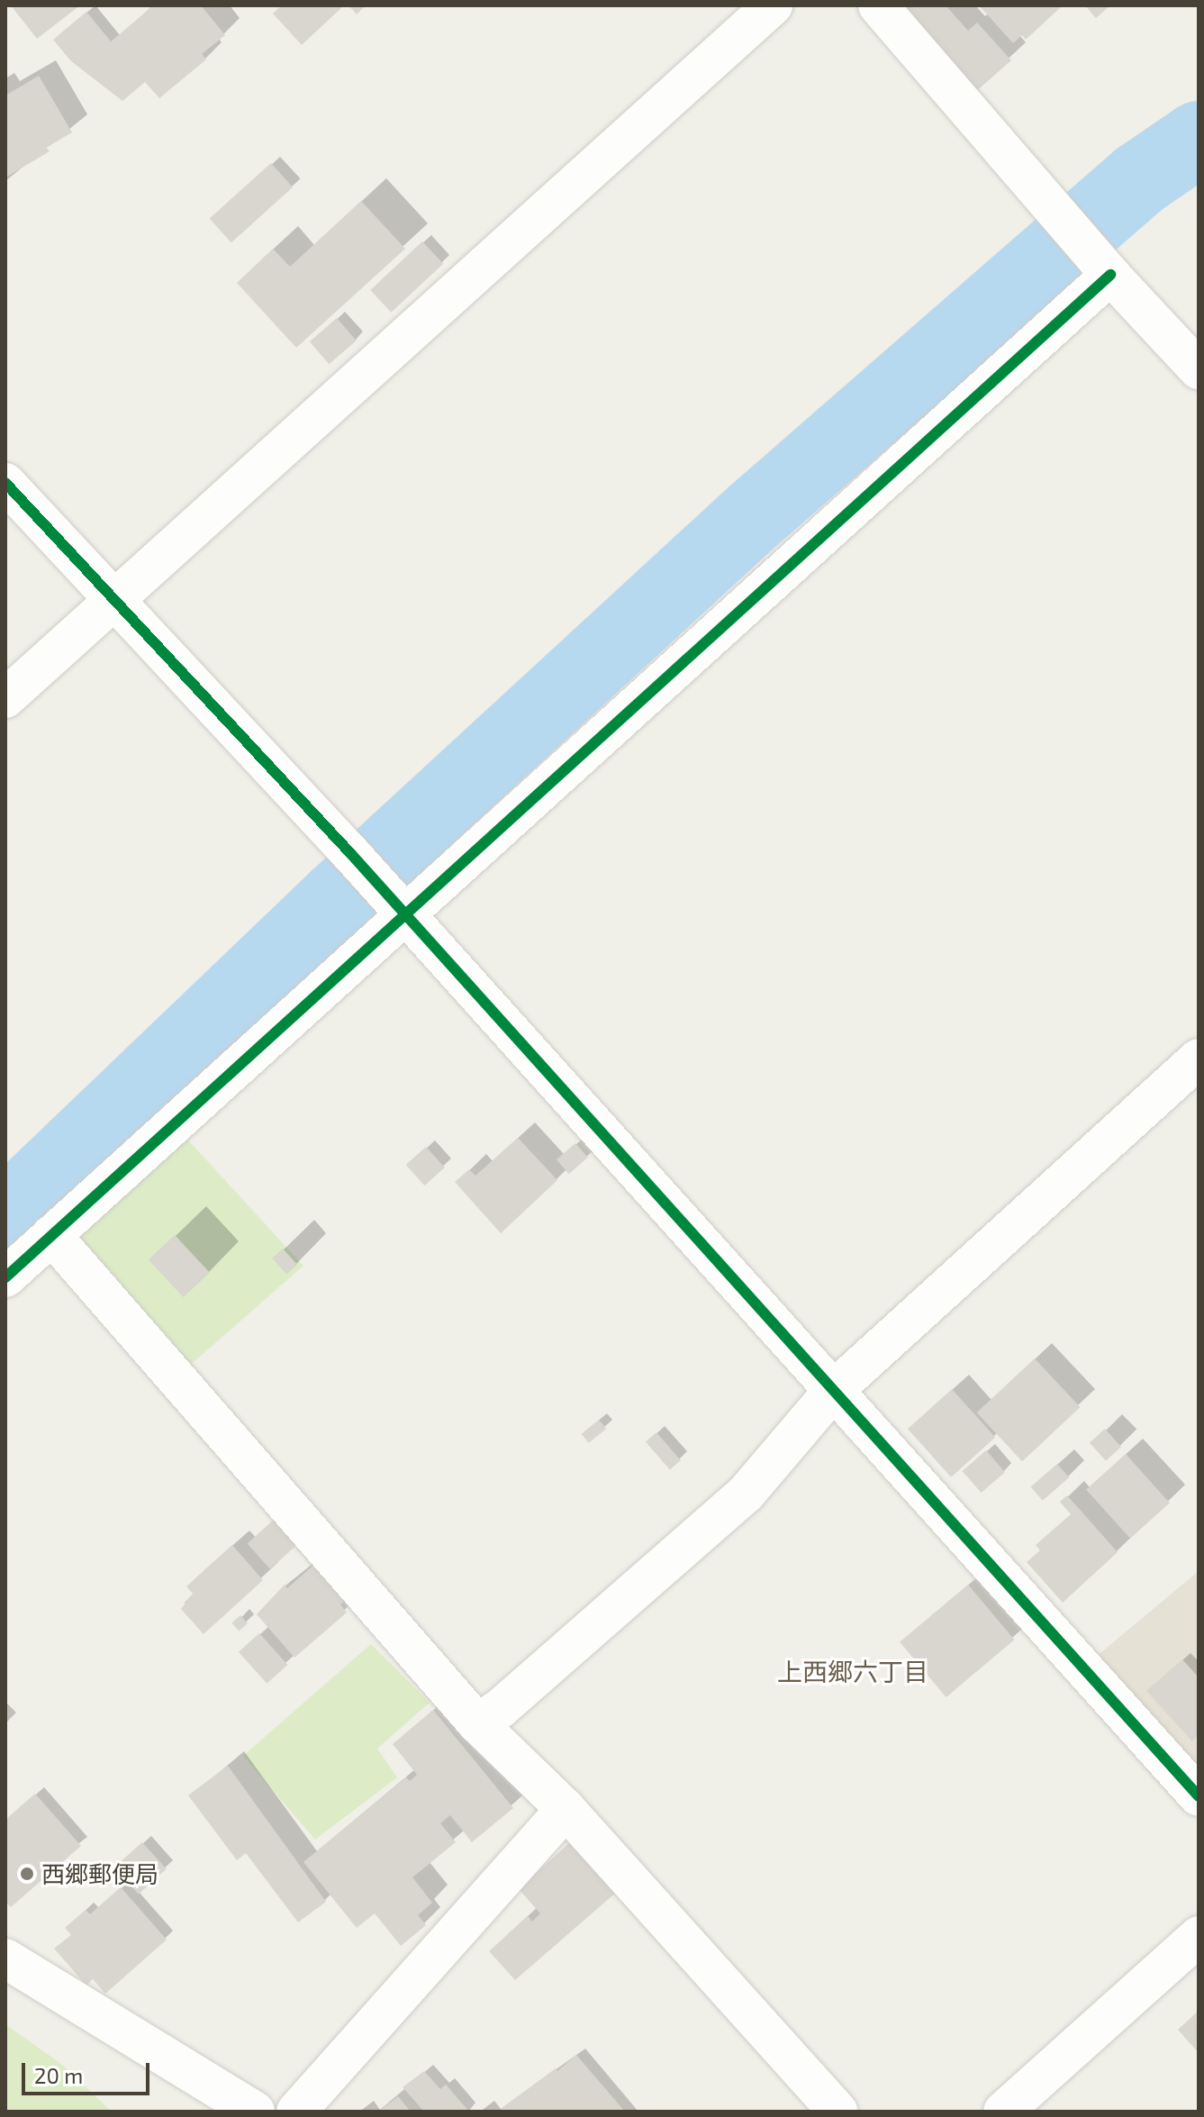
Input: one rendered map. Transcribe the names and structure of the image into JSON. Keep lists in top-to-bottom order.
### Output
{
  "districts": ["上西郷六丁目"],
  "places": ["西郷郵便局"],
  "scale_bar": "20 m"
}
